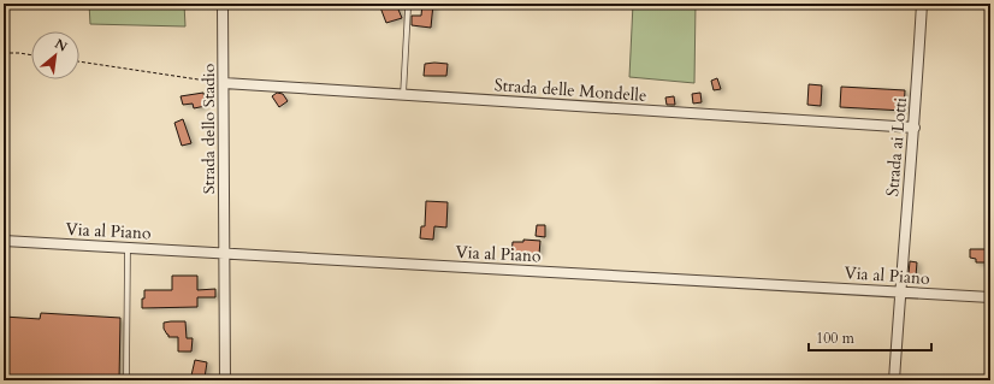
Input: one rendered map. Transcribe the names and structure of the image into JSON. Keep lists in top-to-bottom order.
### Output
{
  "streets": {
    "street": [
      "Strada delle Mondelle",
      "Strada dello Stadio",
      "Strada ai Lotti",
      "Via al Piano"
    ]
  },
  "crossings": [
    ["Strada delle Mondelle", "Strada dello Stadio"],
    ["Strada delle Mondelle", "Strada ai Lotti"],
    ["Strada dello Stadio", "Via al Piano"],
    ["Strada ai Lotti", "Via al Piano"]
  ],
  "scale_bar": "100 m",
  "north": "top right"
}
